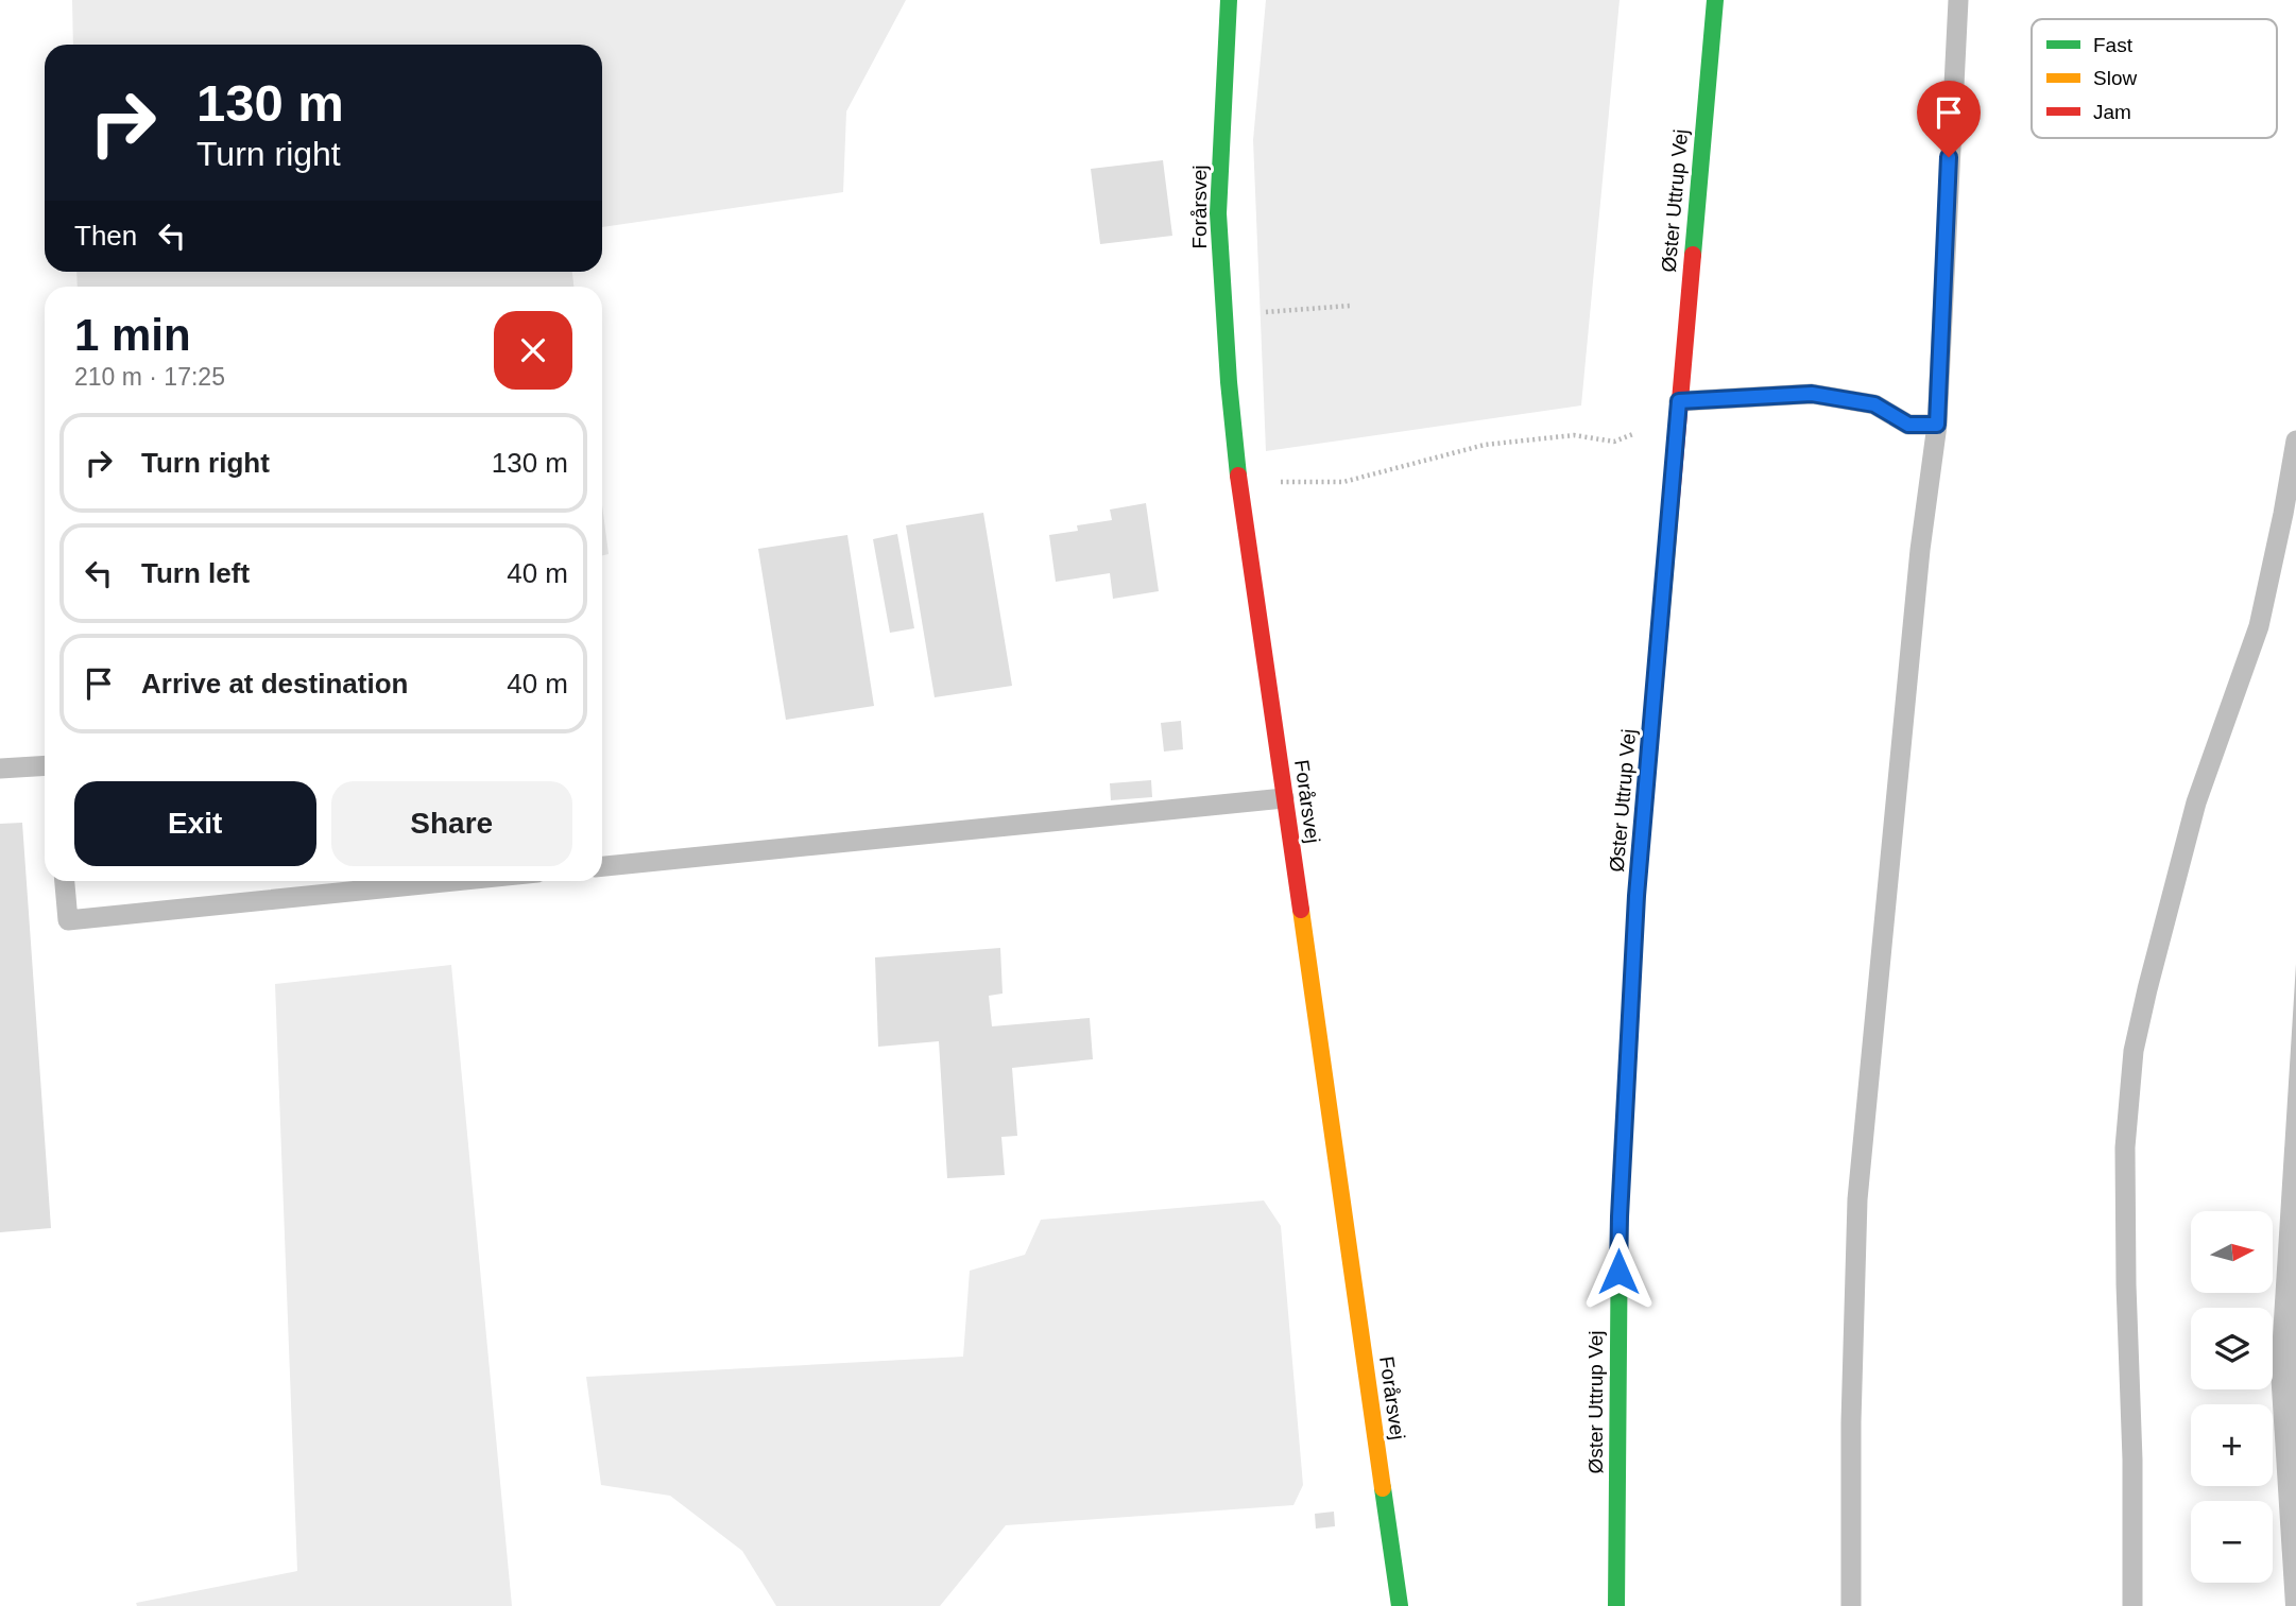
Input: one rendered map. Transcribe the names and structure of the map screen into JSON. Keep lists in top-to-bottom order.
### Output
{
  "streets": {
    "street": ["Øster Uttrup Vej", "Forårsvej"]
  },
  "legend": ["Fast", "Slow", "Jam"],
  "north": "right",
  "page": {
    "turn": ["130 m", "Turn right"],
    "then": "Then",
    "heading": ["1 min", "210 m · 17:25"],
    "list": [
      {
        "name": "Turn right",
        "value": "130 m"
      },
      {
        "name": "Turn left",
        "value": "40 m"
      },
      {
        "name": "Arrive at destination",
        "value": "40 m"
      }
    ],
    "buttons": ["Exit", "Share"],
    "map_buttons": ["+", "−"]
  }
}
